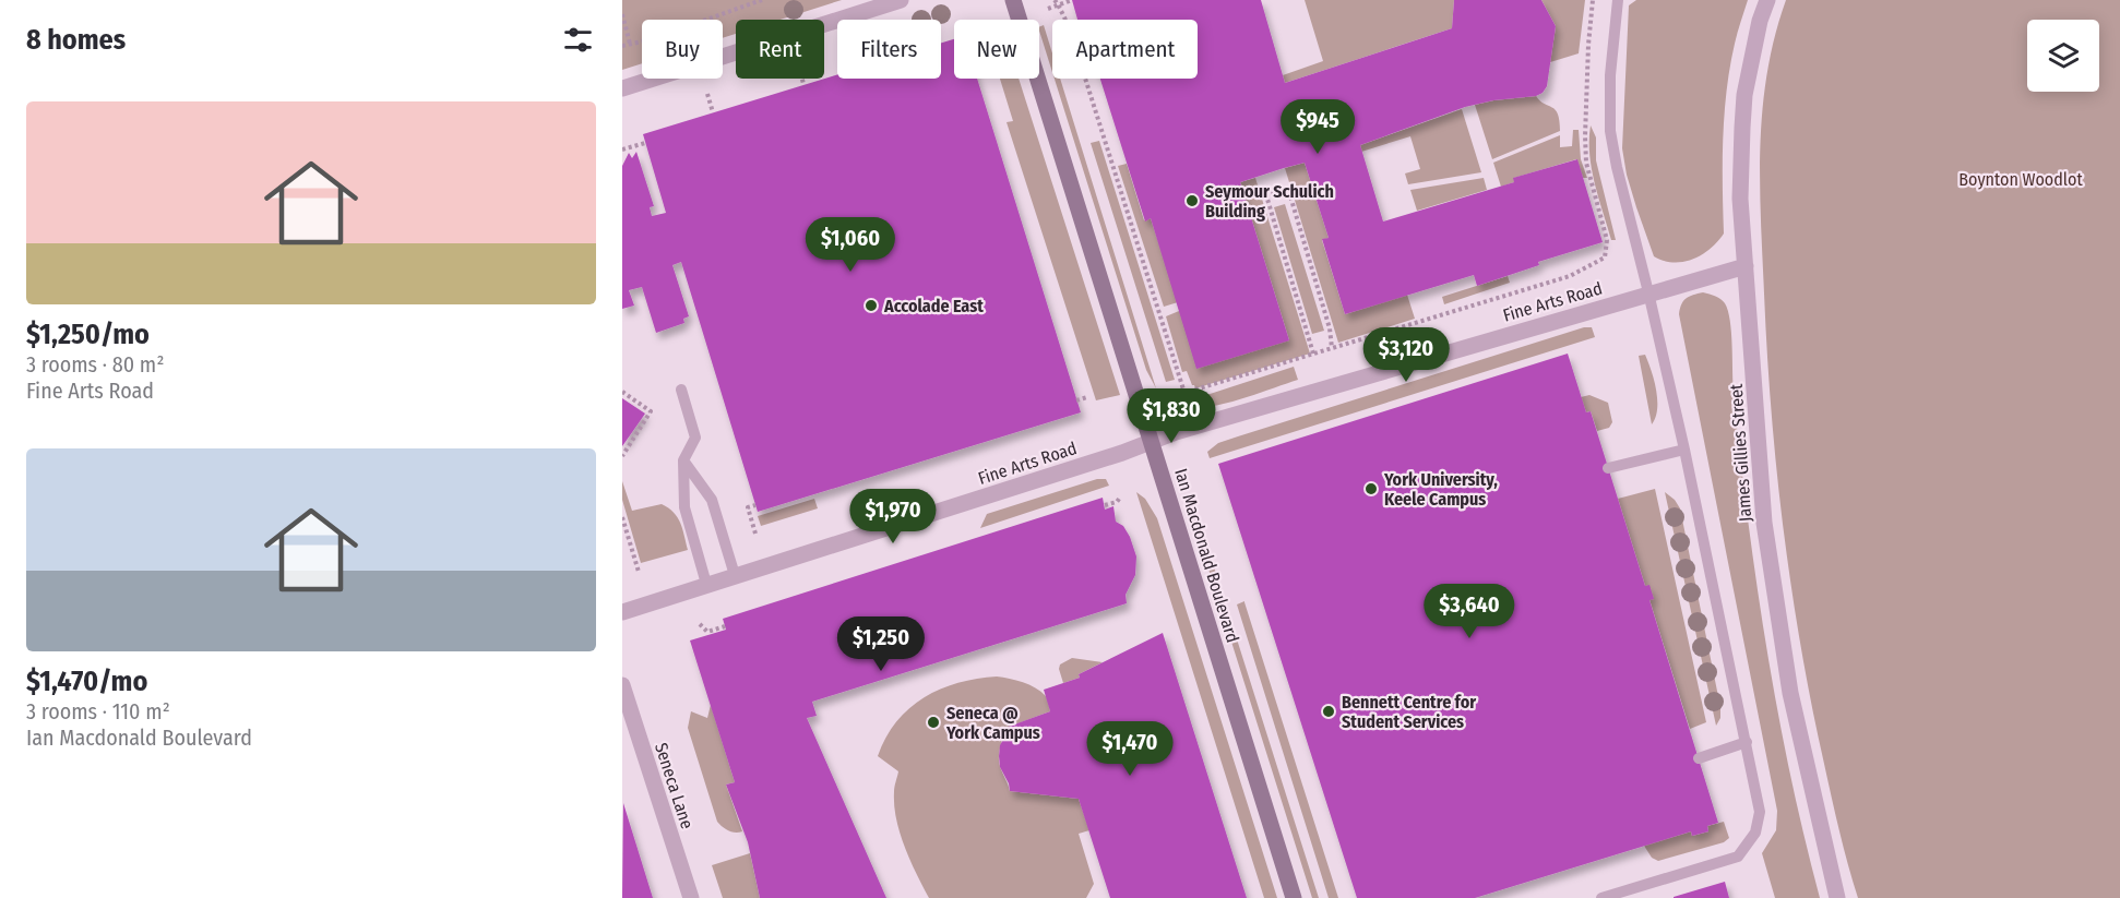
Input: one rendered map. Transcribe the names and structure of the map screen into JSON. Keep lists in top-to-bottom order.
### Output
{
  "streets": {
    "street": [
      "Fine Arts Road",
      "James Gillies Street",
      "Ian Macdonald Boulevard",
      "Seneca Lane"
    ]
  },
  "crossings": [
    ["Fine Arts Road", "James Gillies Street"],
    ["Fine Arts Road", "Ian Macdonald Boulevard"]
  ],
  "parks": ["Boynton Woodlot"],
  "places": [
    "Seymour Schulich Building",
    "Accolade East",
    "York University, Keele Campus",
    "Bennett Centre for Student Services",
    "Seneca @ York Campus"
  ],
  "page": {
    "heading": "8 homes",
    "chip": [
      "Buy",
      "Rent",
      "Filters",
      "New",
      "Apartment"
    ],
    "list": [
      {
        "name": "$1,250/mo",
        "note": "3 rooms · 80 m² · Fine Arts Road"
      },
      {
        "name": "$1,470/mo",
        "note": "3 rooms · 110 m² · Ian Macdonald Boulevard"
      }
    ],
    "price": [
      "$945",
      "$1,060",
      "$3,120",
      "$1,830",
      "$1,970",
      "$3,640",
      "$1,250",
      "$1,470"
    ]
  }
}
